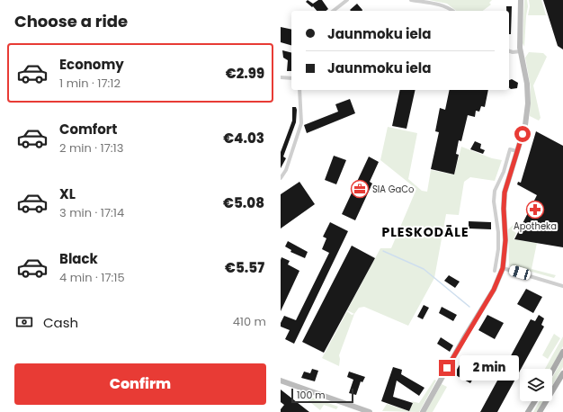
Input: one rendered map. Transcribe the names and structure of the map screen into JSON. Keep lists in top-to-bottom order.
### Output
{
  "districts": ["PLESKODĀLE"],
  "places": {
    "office": ["SIA GaCo"],
    "pharmacy": ["Apotheka"]
  },
  "scale_bar": "100 m",
  "page": {
    "heading": "Choose a ride",
    "banner": ["Jaunmoku iela", "Jaunmoku iela"],
    "list": [
      {
        "name": "Economy",
        "note": "1 min · 17:12",
        "value": "€2.99"
      },
      {
        "name": "Comfort",
        "note": "2 min · 17:13",
        "value": "€4.03"
      },
      {
        "name": "XL",
        "note": "3 min · 17:14",
        "value": "€5.08"
      },
      {
        "name": "Black",
        "note": "4 min · 17:15",
        "value": "€5.57"
      }
    ],
    "pay": ["Cash", "410 m"],
    "bubble": "2 min",
    "buttons": "Confirm",
    "scale": "100 m"
  }
}
